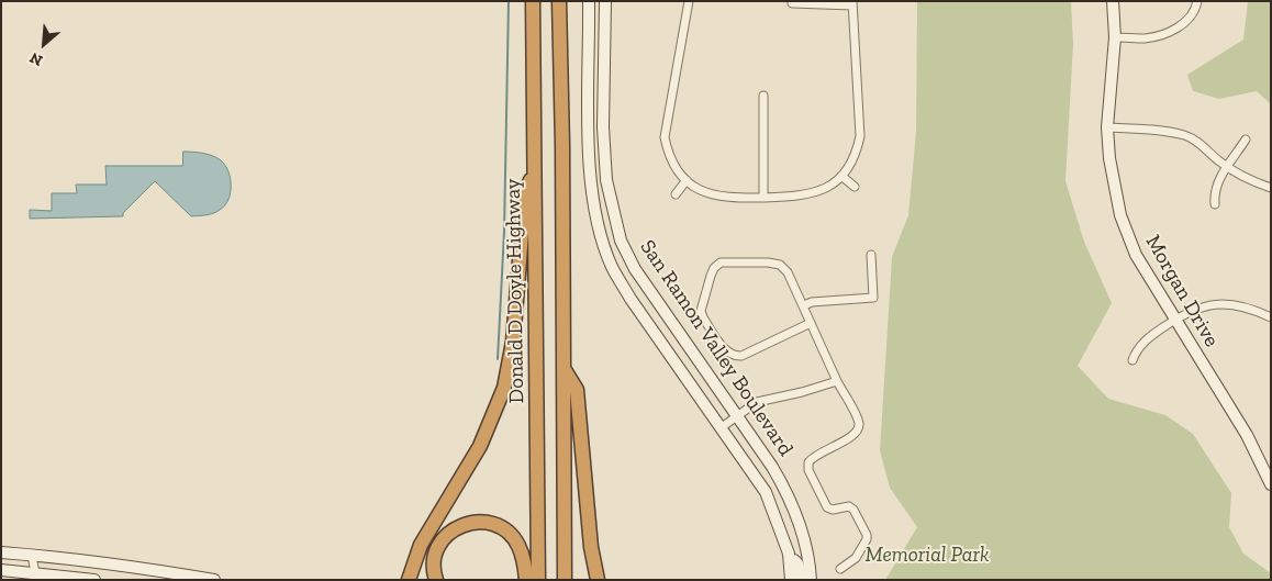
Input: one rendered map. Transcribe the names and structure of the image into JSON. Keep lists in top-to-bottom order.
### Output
{
  "streets": {
    "highway": ["Donald D Doyle Highway"],
    "main road": ["Morgan Drive", "San Ramon Valley Boulevard"]
  },
  "parks": ["Memorial Park"],
  "north": "bottom left"
}
